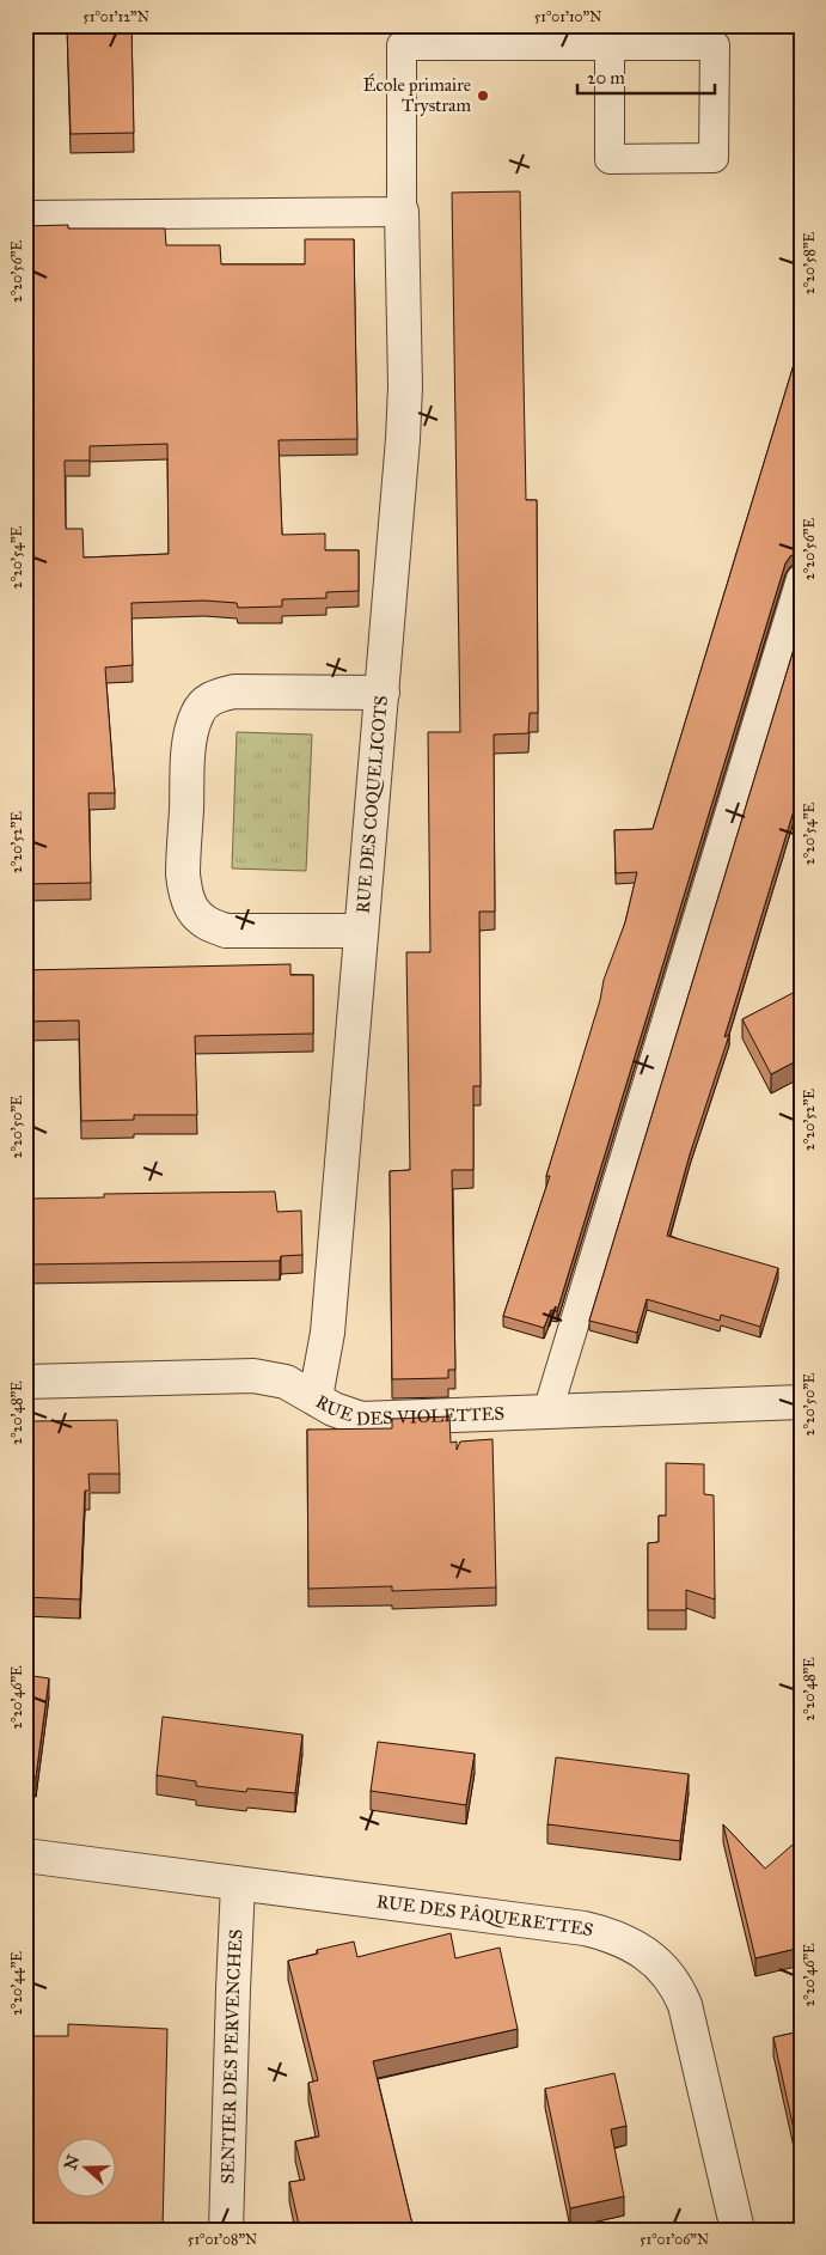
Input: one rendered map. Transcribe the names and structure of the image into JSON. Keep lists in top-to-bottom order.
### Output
{
  "streets": {
    "street": [
      "RUE DES COQUELICOTS",
      "RUE DES VIOLETTES",
      "RUE DES PÂQUERETTES",
      "SENTIER DES PERVENCHES"
    ]
  },
  "crossings": [
    ["RUE DES COQUELICOTS", "RUE DES VIOLETTES"],
    ["RUE DES PÂQUERETTES", "SENTIER DES PERVENCHES"]
  ],
  "places": ["École primaire Trystram"],
  "scale_bar": "20 m",
  "north": "left",
  "coordinates": [
    "51°01'12\"N",
    "51°01'10\"N",
    "2°20'58\"E",
    "2°20'56\"E",
    "2°20'54\"E",
    "2°20'52\"E",
    "2°20'50\"E",
    "2°20'48\"E",
    "2°20'46\"E",
    "2°20'44\"E",
    "51°01'08\"N",
    "51°01'06\"N"
  ]
}
